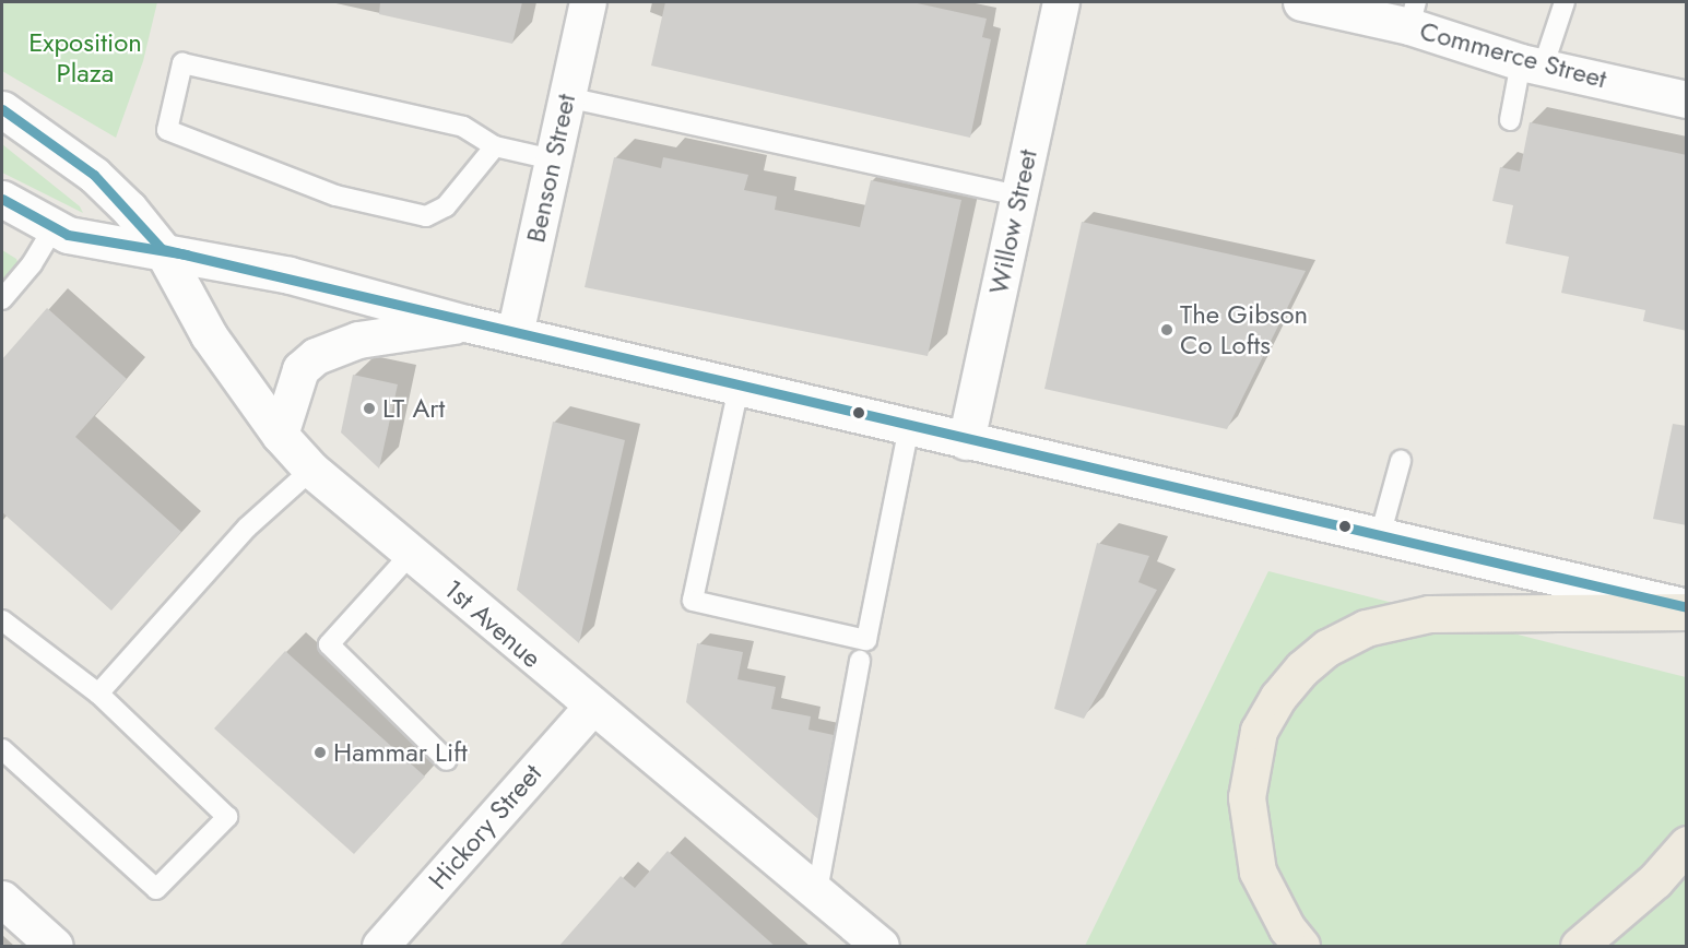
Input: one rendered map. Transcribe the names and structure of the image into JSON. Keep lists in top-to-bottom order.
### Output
{
  "streets": {
    "main road": [
      "Commerce Street",
      "Benson Street",
      "Willow Street",
      "1st Avenue",
      "Hickory Street"
    ]
  },
  "crossings": [
    ["1st Avenue", "Hickory Street"]
  ],
  "parks": ["Exposition Plaza"],
  "places": ["The Gibson Co Lofts", "LT Art", "Hammar Lift"]
}
